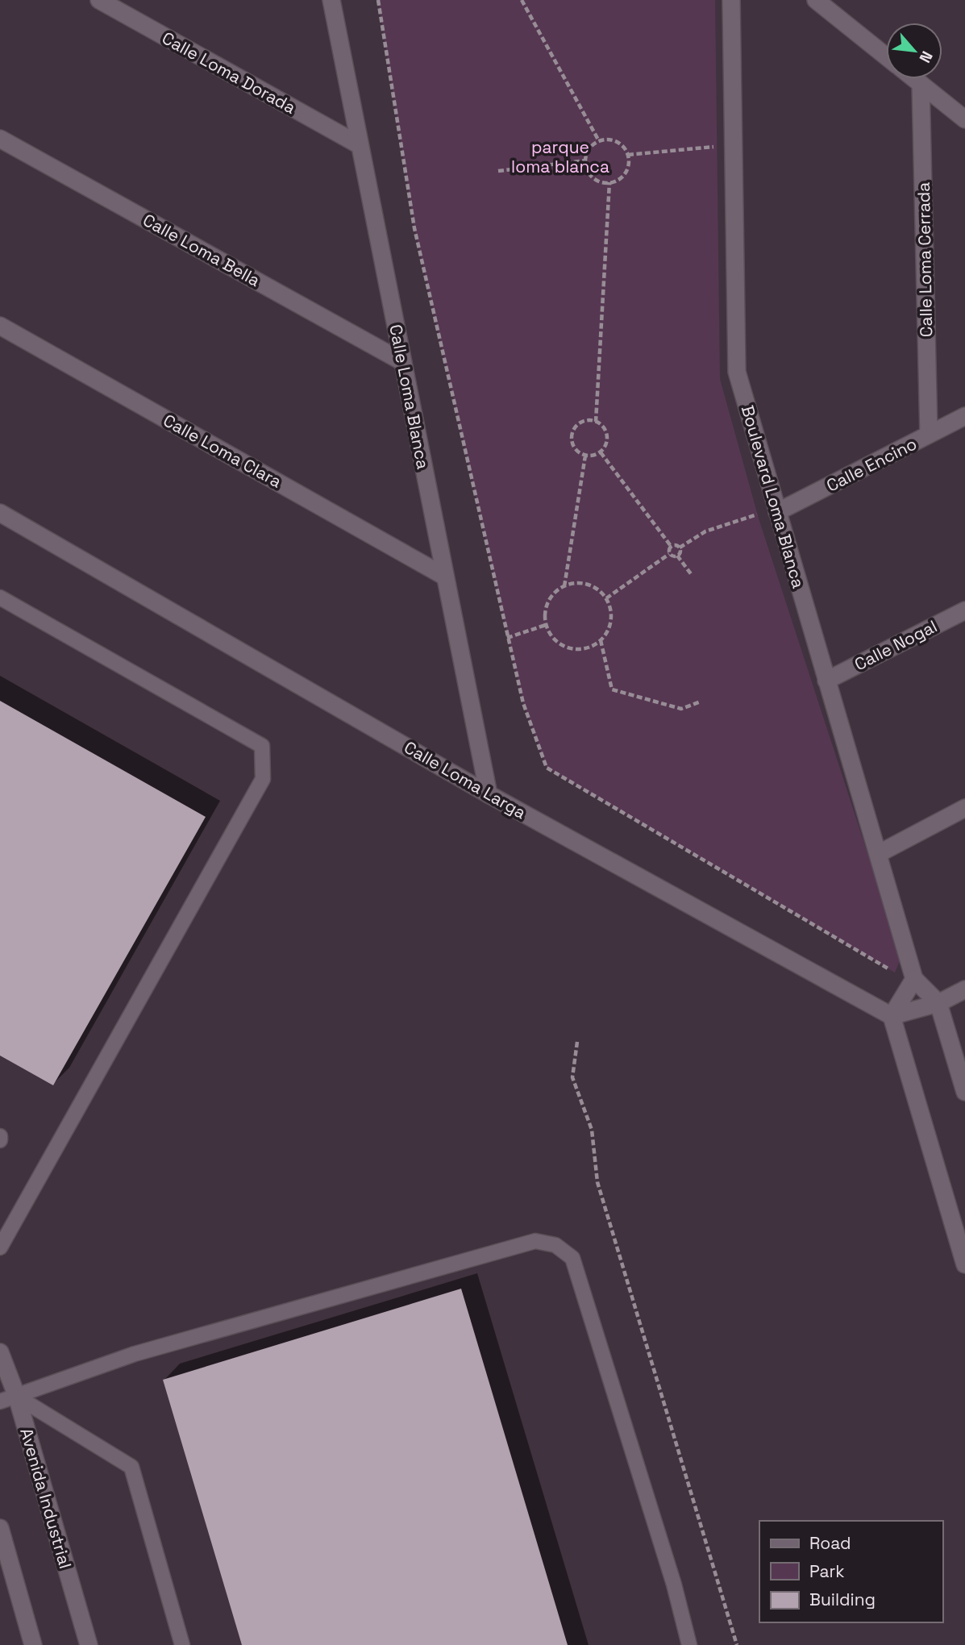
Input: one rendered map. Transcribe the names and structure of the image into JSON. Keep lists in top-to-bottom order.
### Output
{
  "streets": {
    "street": [
      "Calle Loma Dorada",
      "Calle Loma Bella",
      "Calle Loma Cerrada",
      "Calle Loma Blanca",
      "Calle Loma Clara",
      "Calle Encino",
      "Boulevard Loma Blanca",
      "Calle Nogal",
      "Calle Loma Larga",
      "Avenida Industrial"
    ]
  },
  "crossings": [
    ["Calle Loma Dorada", "Calle Loma Blanca"],
    ["Calle Loma Bella", "Calle Loma Blanca"],
    ["Calle Loma Cerrada", "Calle Encino"],
    ["Calle Loma Blanca", "Calle Loma Clara"],
    ["Calle Loma Blanca", "Calle Loma Larga"],
    ["Calle Encino", "Boulevard Loma Blanca"],
    ["Boulevard Loma Blanca", "Calle Nogal"]
  ],
  "parks": ["parque loma blanca"],
  "legend": ["Road", "Park", "Building"],
  "north": "bottom right"
}
